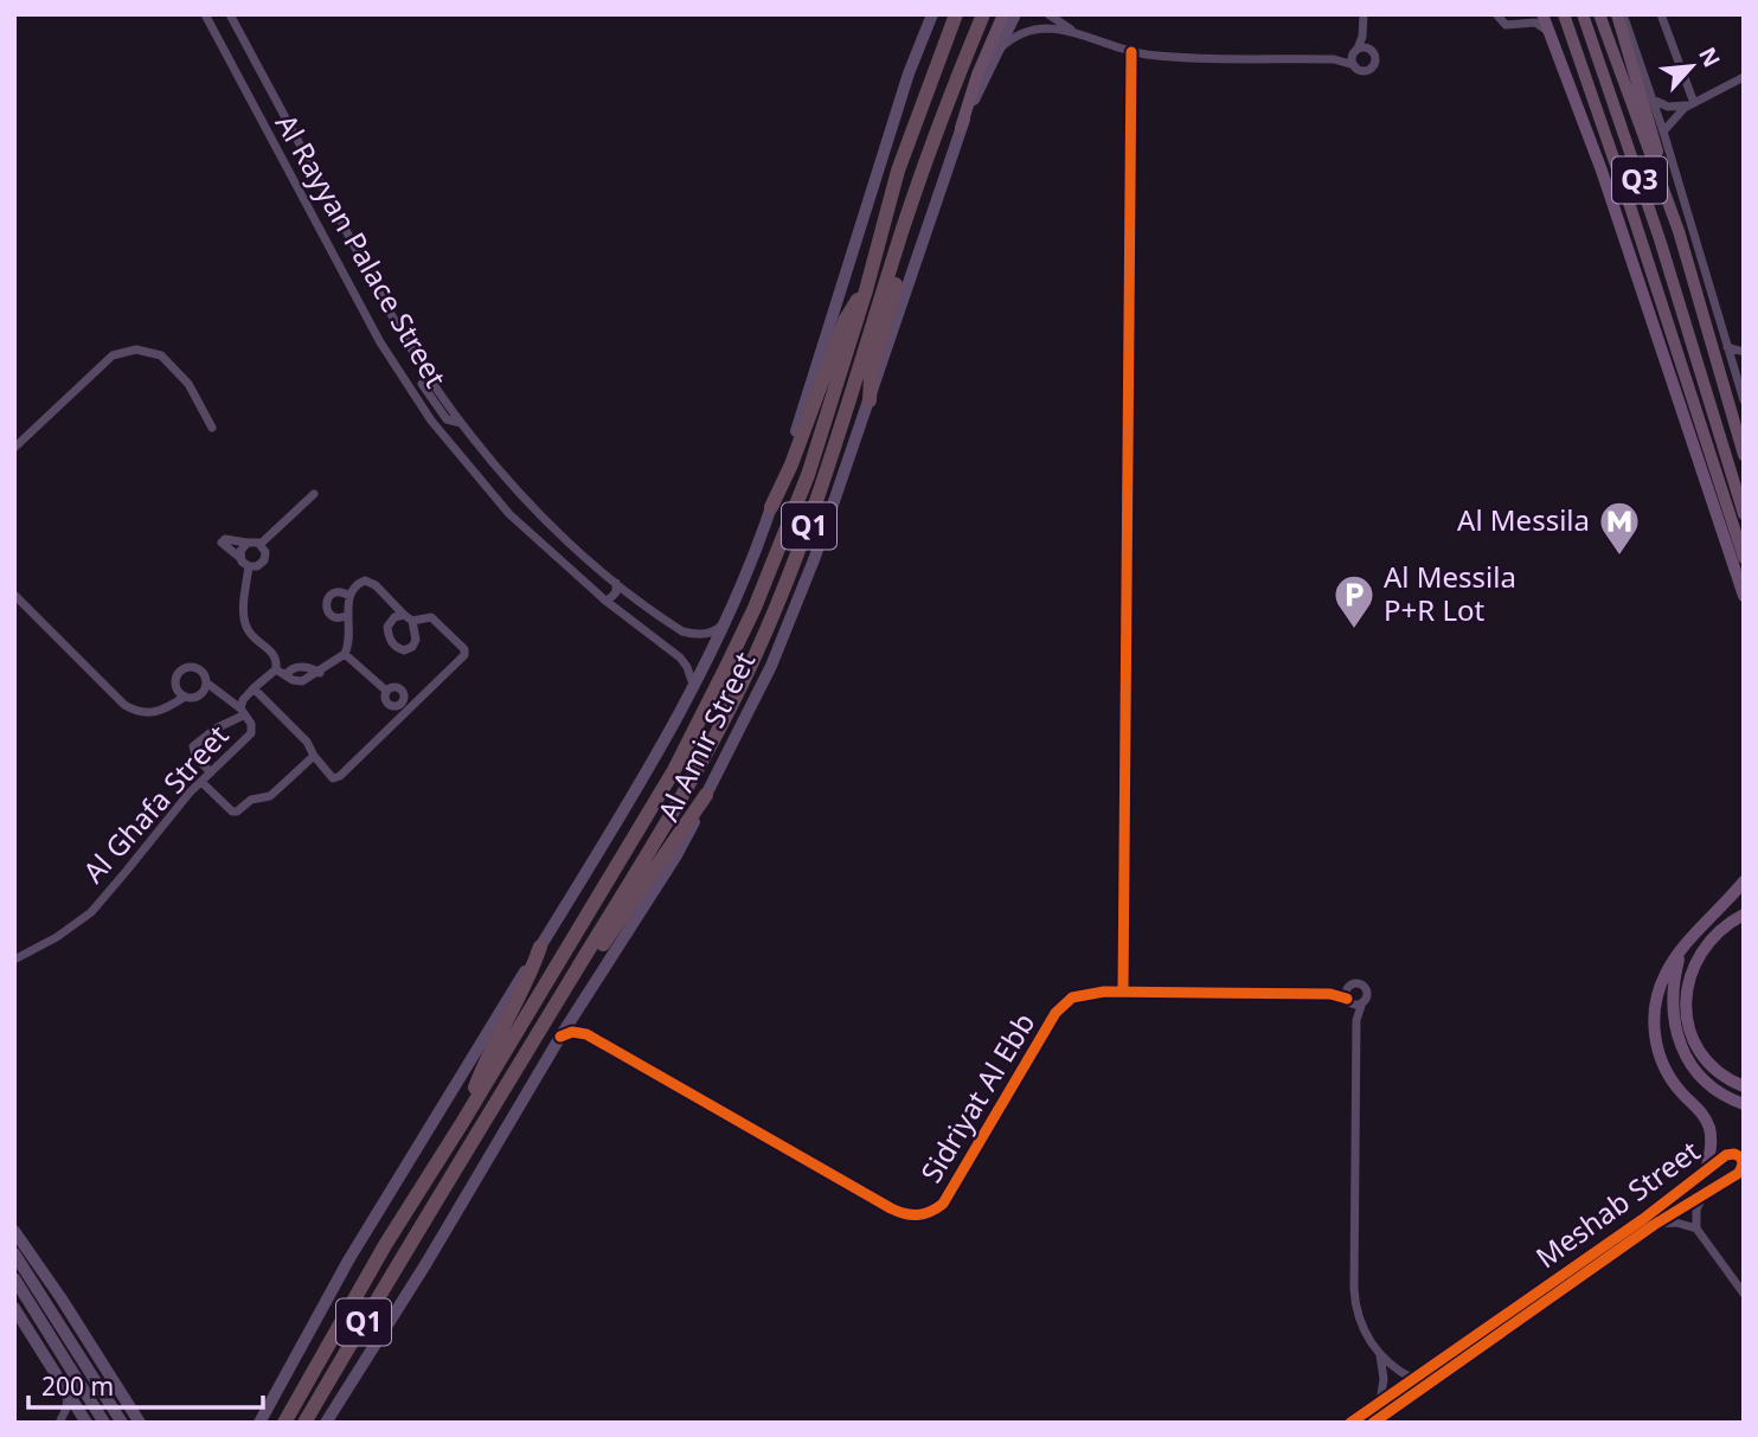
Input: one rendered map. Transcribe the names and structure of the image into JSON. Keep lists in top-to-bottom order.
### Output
{
  "streets": {
    "highway": ["Q3", "Q1", "Al Amir Street"],
    "street": [
      "Al Rayyan Palace Street",
      "Al Ghafa Street",
      "Sidriyat Al Ebb",
      "Meshab Street"
    ]
  },
  "crossings": [
    ["Al Rayyan Palace Street", "Al Amir Street"]
  ],
  "places": {
    "metro station": ["Al Messila"],
    "parking": ["Al Messila P+R Lot"]
  },
  "scale_bar": "200 m",
  "north": "top right"
}
